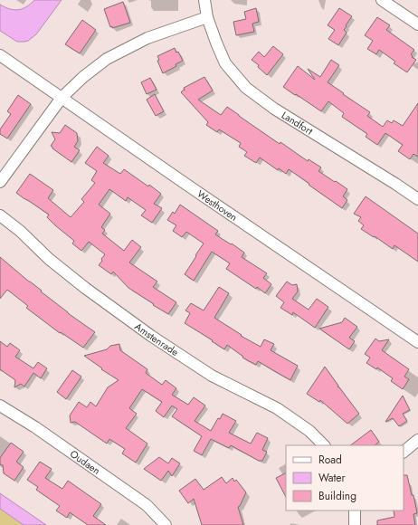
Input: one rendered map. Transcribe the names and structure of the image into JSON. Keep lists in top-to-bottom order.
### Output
{
  "streets": {
    "street": [
      "Landfort",
      "Westhoven",
      "Amstenrade",
      "Oudaen"
    ]
  },
  "legend": ["Road", "Water", "Building"]
}
